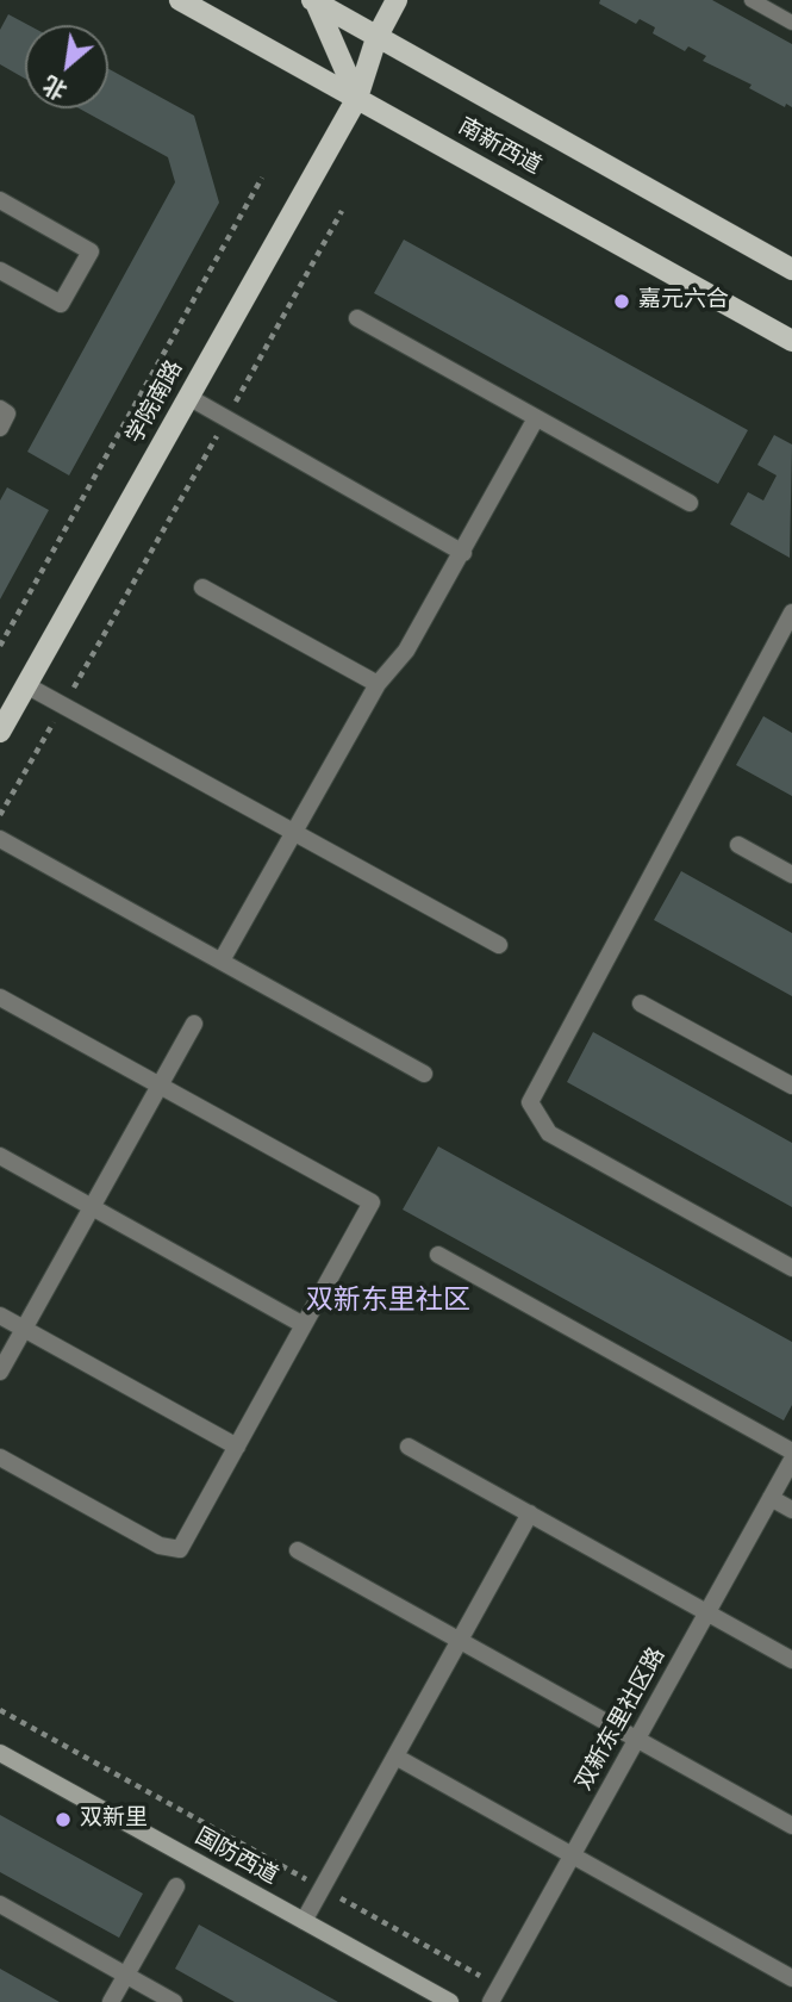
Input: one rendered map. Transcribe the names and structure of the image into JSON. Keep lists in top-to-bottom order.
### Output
{
  "streets": {
    "main road": ["南新西道", "学院南路"],
    "street": ["双新东里社区路", "国防西道"]
  },
  "crossings": [
    ["南新西道", "学院南路"]
  ],
  "districts": ["双新东里社区"],
  "places": ["嘉元六合", "双新里"],
  "north": "bottom left"
}
